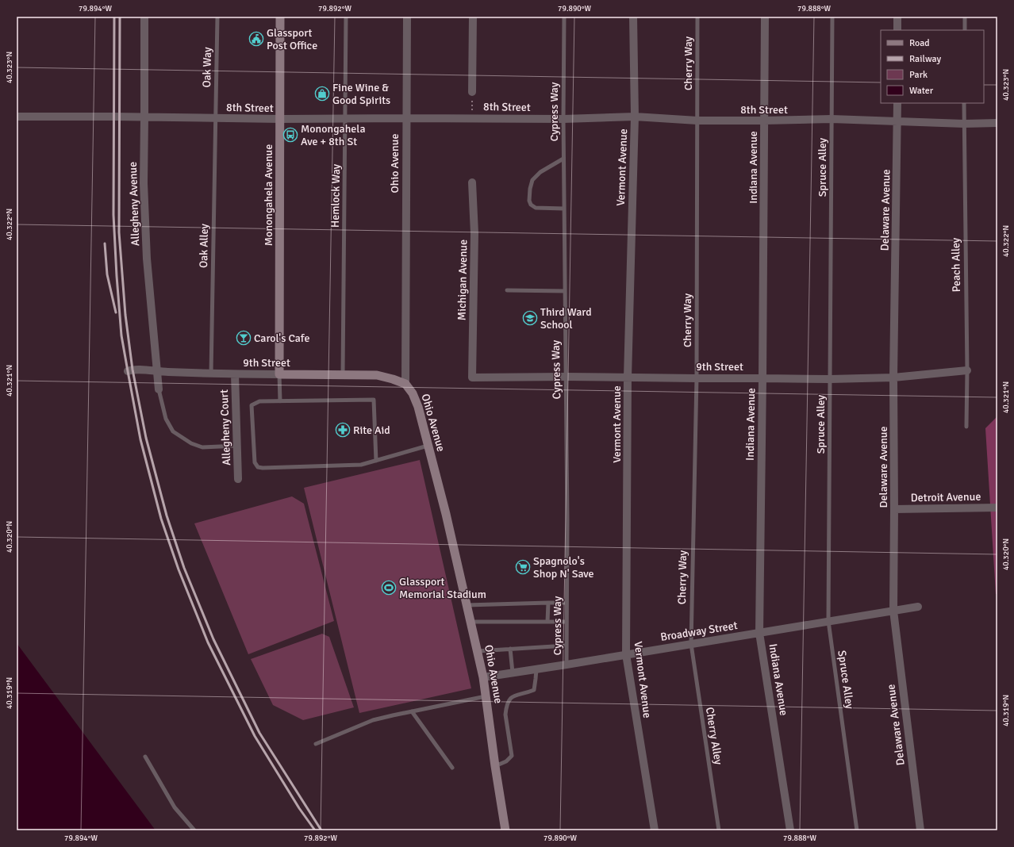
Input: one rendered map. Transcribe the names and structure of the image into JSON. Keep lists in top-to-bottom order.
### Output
{
  "streets": {
    "main road": ["Ohio Avenue", "Monongahela Avenue", "9th Street"],
    "street": [
      "8th Street",
      "Vermont Avenue",
      "Indiana Avenue",
      "Allegheny Avenue",
      "Delaware Avenue",
      "Michigan Avenue",
      "Allegheny Court",
      "Detroit Avenue",
      "Broadway Street"
    ],
    "lane": [
      "Cherry Way",
      "Oak Way",
      "Cypress Way",
      "Spruce Alley",
      "Hemlock Way",
      "Oak Alley",
      "Peach Alley",
      "Cherry Alley"
    ]
  },
  "crossings": [
    ["Cherry Way", "8th Street"],
    ["Cherry Way", "9th Street"],
    ["Cherry Way", "Broadway Street"],
    ["Cherry Way", "Cherry Alley"],
    ["Oak Way", "8th Street"],
    ["Oak Way", "Oak Alley"],
    ["8th Street", "Cypress Way"],
    ["8th Street", "Ohio Avenue"],
    ["8th Street", "Vermont Avenue"],
    ["8th Street", "Indiana Avenue"],
    ["8th Street", "Spruce Alley"],
    ["8th Street", "Monongahela Avenue"],
    ["8th Street", "Hemlock Way"],
    ["8th Street", "Allegheny Avenue"],
    ["8th Street", "Delaware Avenue"],
    ["8th Street", "Oak Alley"],
    ["8th Street", "Peach Alley"],
    ["Cypress Way", "9th Street"],
    ["Cypress Way", "Broadway Street"],
    ["Ohio Avenue", "9th Street"],
    ["Ohio Avenue", "Broadway Street"],
    ["Vermont Avenue", "9th Street"],
    ["Vermont Avenue", "Broadway Street"],
    ["Indiana Avenue", "9th Street"],
    ["Indiana Avenue", "Broadway Street"],
    ["Spruce Alley", "9th Street"],
    ["Spruce Alley", "Broadway Street"],
    ["Monongahela Avenue", "9th Street"],
    ["Hemlock Way", "9th Street"],
    ["Allegheny Avenue", "9th Street"],
    ["Delaware Avenue", "9th Street"],
    ["Delaware Avenue", "Detroit Avenue"],
    ["Delaware Avenue", "Broadway Street"],
    ["Oak Alley", "9th Street"],
    ["Peach Alley", "9th Street"],
    ["Michigan Avenue", "9th Street"],
    ["9th Street", "Allegheny Court"],
    ["Broadway Street", "Cherry Alley"]
  ],
  "places": {
    "public building": ["Glassport Post Office"],
    "shop": ["Fine Wine & Good Spirits"],
    "bus stop": ["Monongahela Ave + 8th St"],
    "school or university": ["Third Ward School"],
    "bar": ["Carol's Cafe"],
    "pharmacy": ["Rite Aid"],
    "supermarket": ["Spagnolo's Shop N' Save"],
    "sports": ["Glassport Memorial Stadium"]
  },
  "legend": [
    "Road",
    "Railway",
    "Park",
    "Water"
  ],
  "coordinates": [
    "79.894°W",
    "79.892°W",
    "79.890°W",
    "79.888°W",
    "40.323°N",
    "40.322°N",
    "40.321°N",
    "40.320°N",
    "40.319°N"
  ]
}
